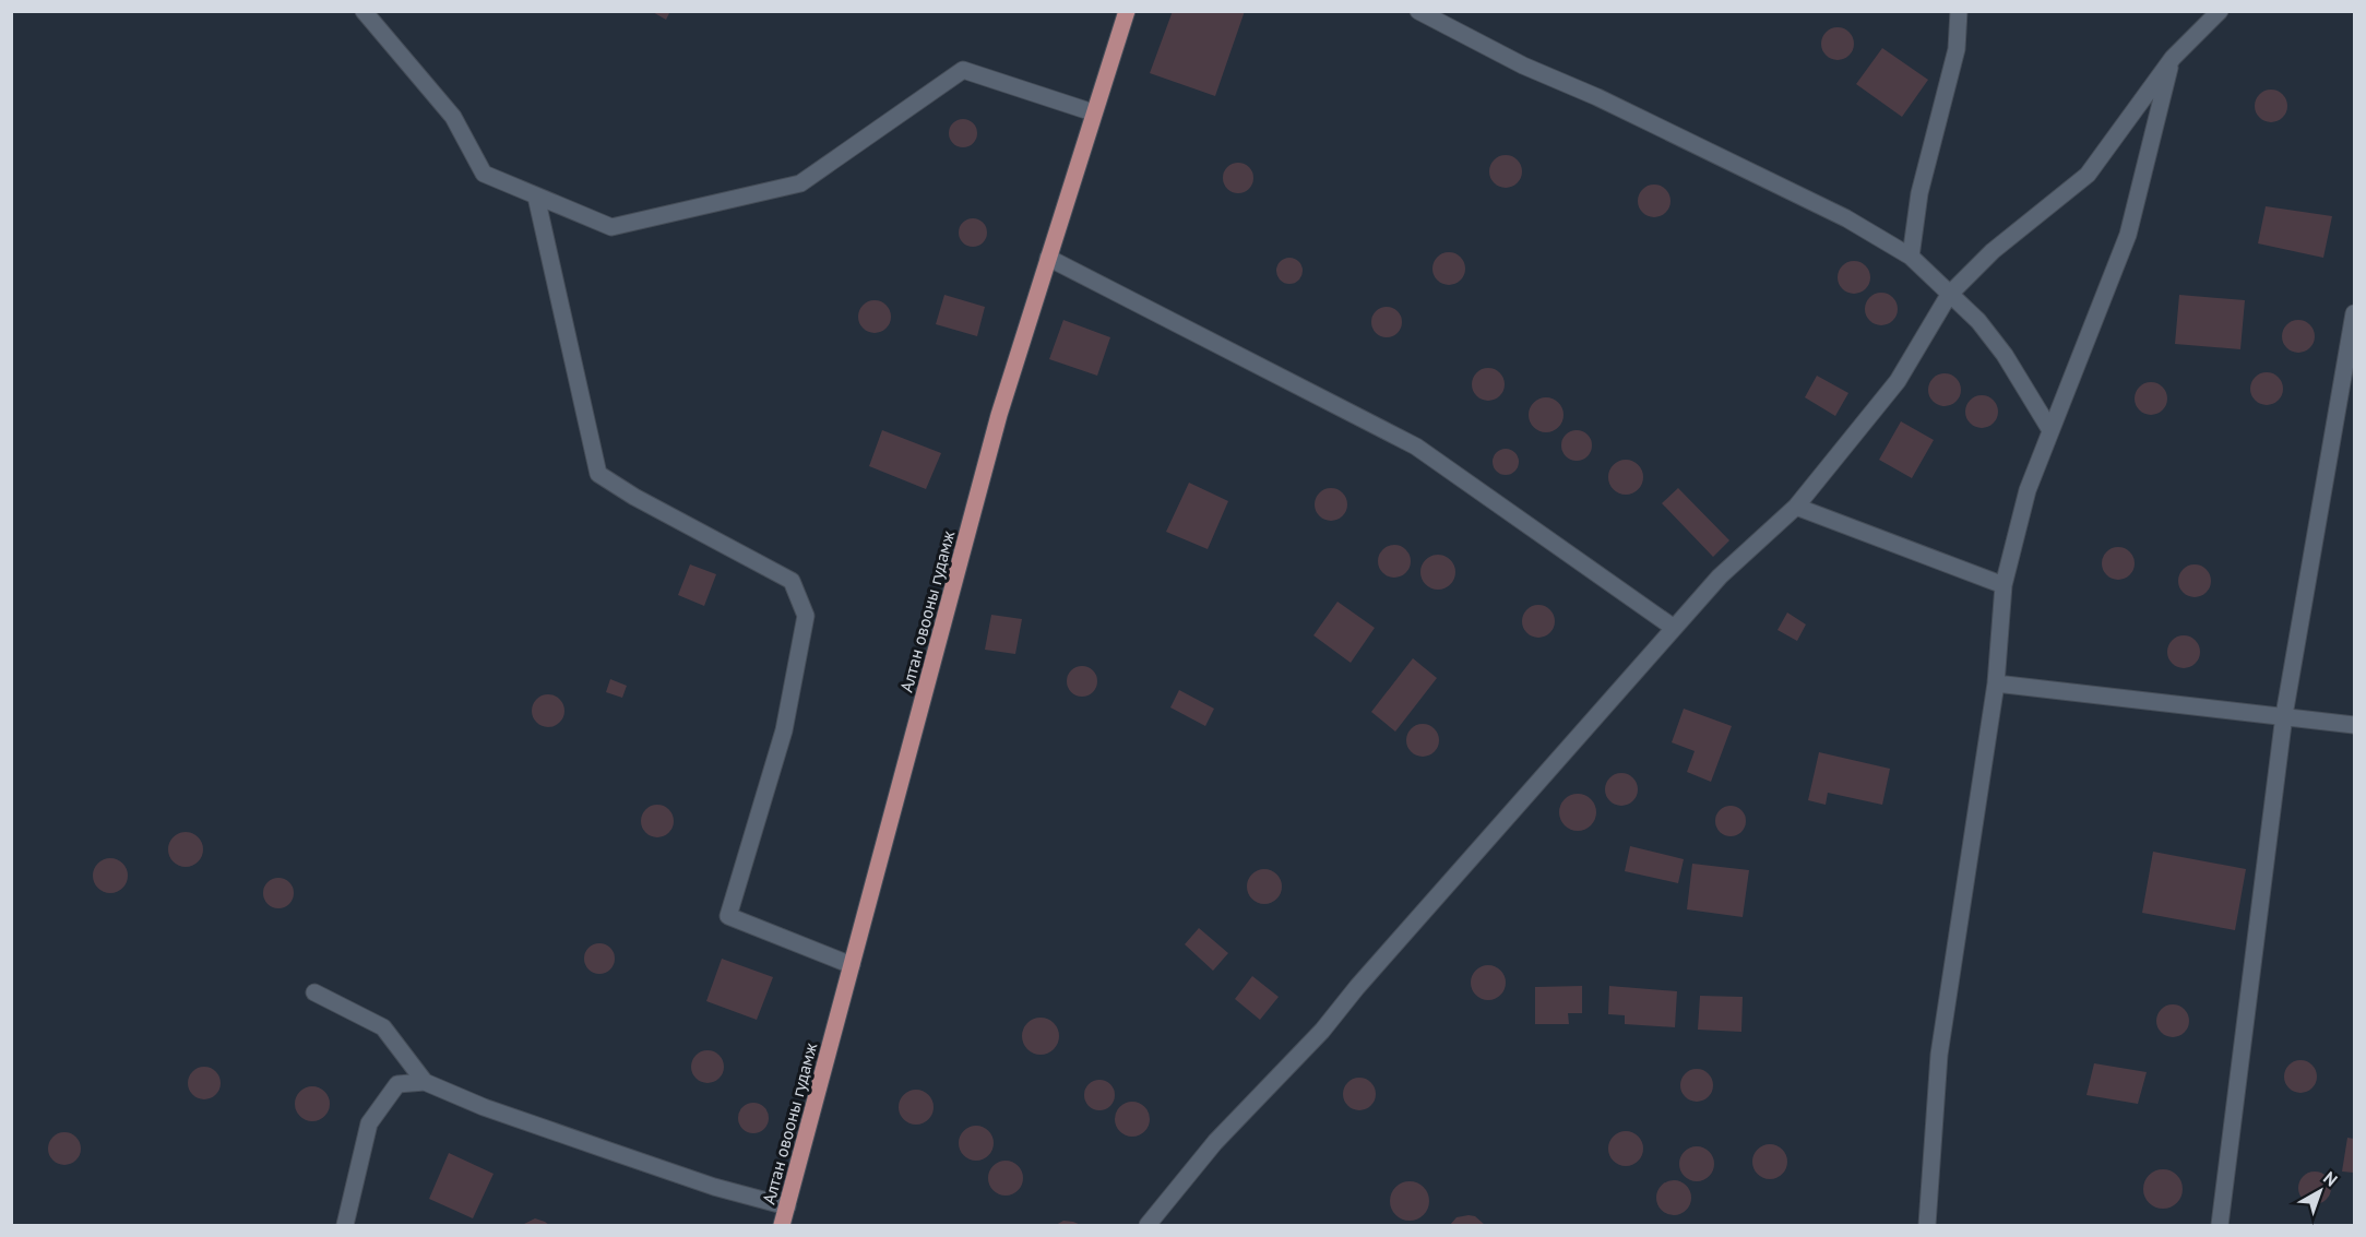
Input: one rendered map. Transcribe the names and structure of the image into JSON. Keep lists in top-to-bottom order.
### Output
{
  "streets": {
    "main road": ["Алтан овооны гудамж"]
  },
  "north": "top right"
}
